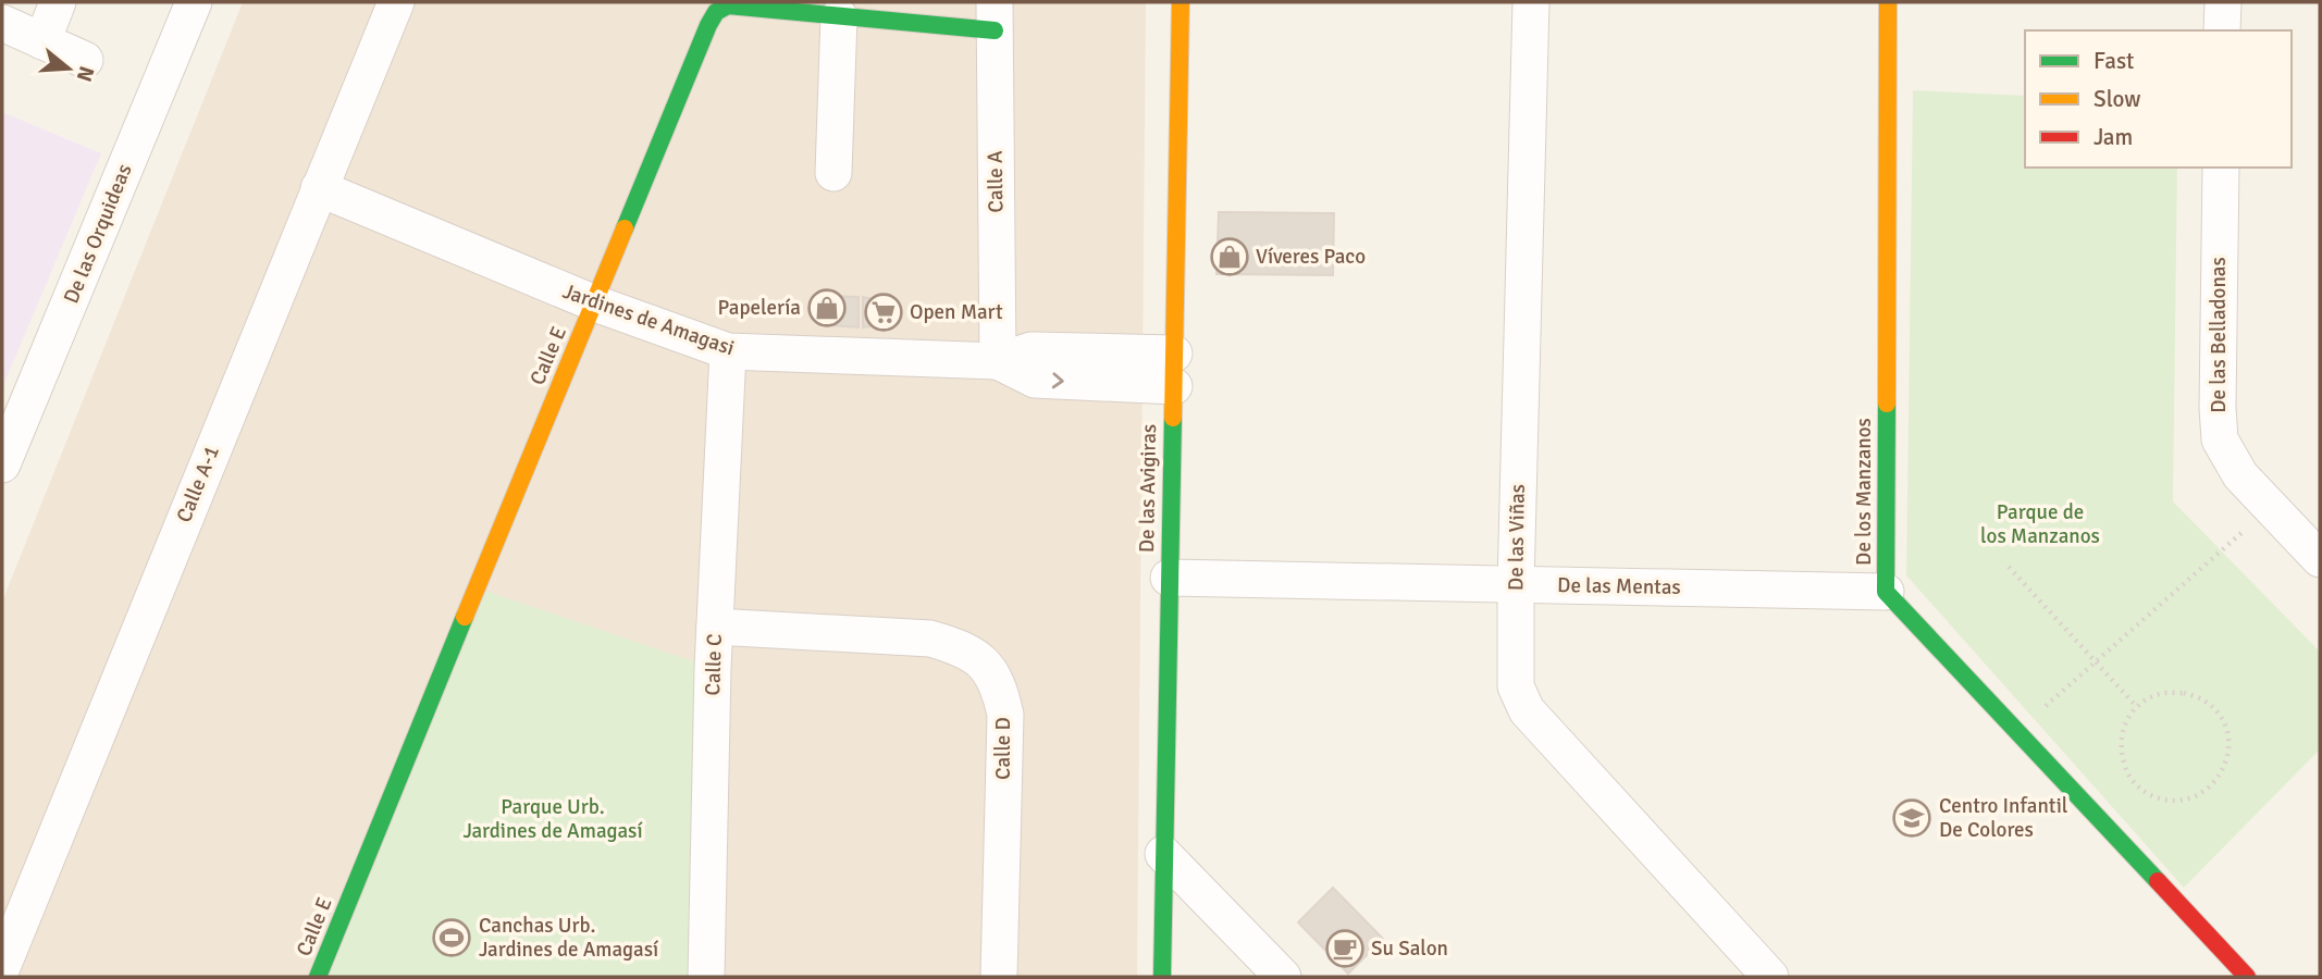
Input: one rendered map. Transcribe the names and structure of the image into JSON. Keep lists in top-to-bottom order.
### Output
{
  "streets": {
    "street": [
      "Calle A",
      "De las Orquideas",
      "Jardines de Amagasi",
      "De las Belladonas",
      "Calle E",
      "Calle A-1",
      "De las Avigiras",
      "De los Manzanos",
      "De las Viñas",
      "De las Mentas",
      "Calle C",
      "Calle D"
    ]
  },
  "crossings": [
    ["Calle A", "Jardines de Amagasi"],
    ["Calle A", "Calle E"],
    ["Jardines de Amagasi", "Calle E"],
    ["Jardines de Amagasi", "Calle A-1"],
    ["Jardines de Amagasi", "De las Avigiras"],
    ["Jardines de Amagasi", "Calle C"],
    ["De las Avigiras", "De las Mentas"],
    ["De los Manzanos", "De las Mentas"],
    ["De las Viñas", "De las Mentas"],
    ["Calle C", "Calle D"]
  ],
  "parks": ["Parque de los Manzanos", "Parque Urb. Jardines de Amagasí"],
  "places": {
    "shop": ["Víveres Paco", "Papelería"],
    "supermarket": ["Open Mart"],
    "school or university": ["Centro Infantil De Colores"],
    "sports": ["Canchas Urb. Jardines de Amagasí"],
    "cafe": ["Su Salon"]
  },
  "legend": ["Fast", "Slow", "Jam"],
  "north": "right"
}
